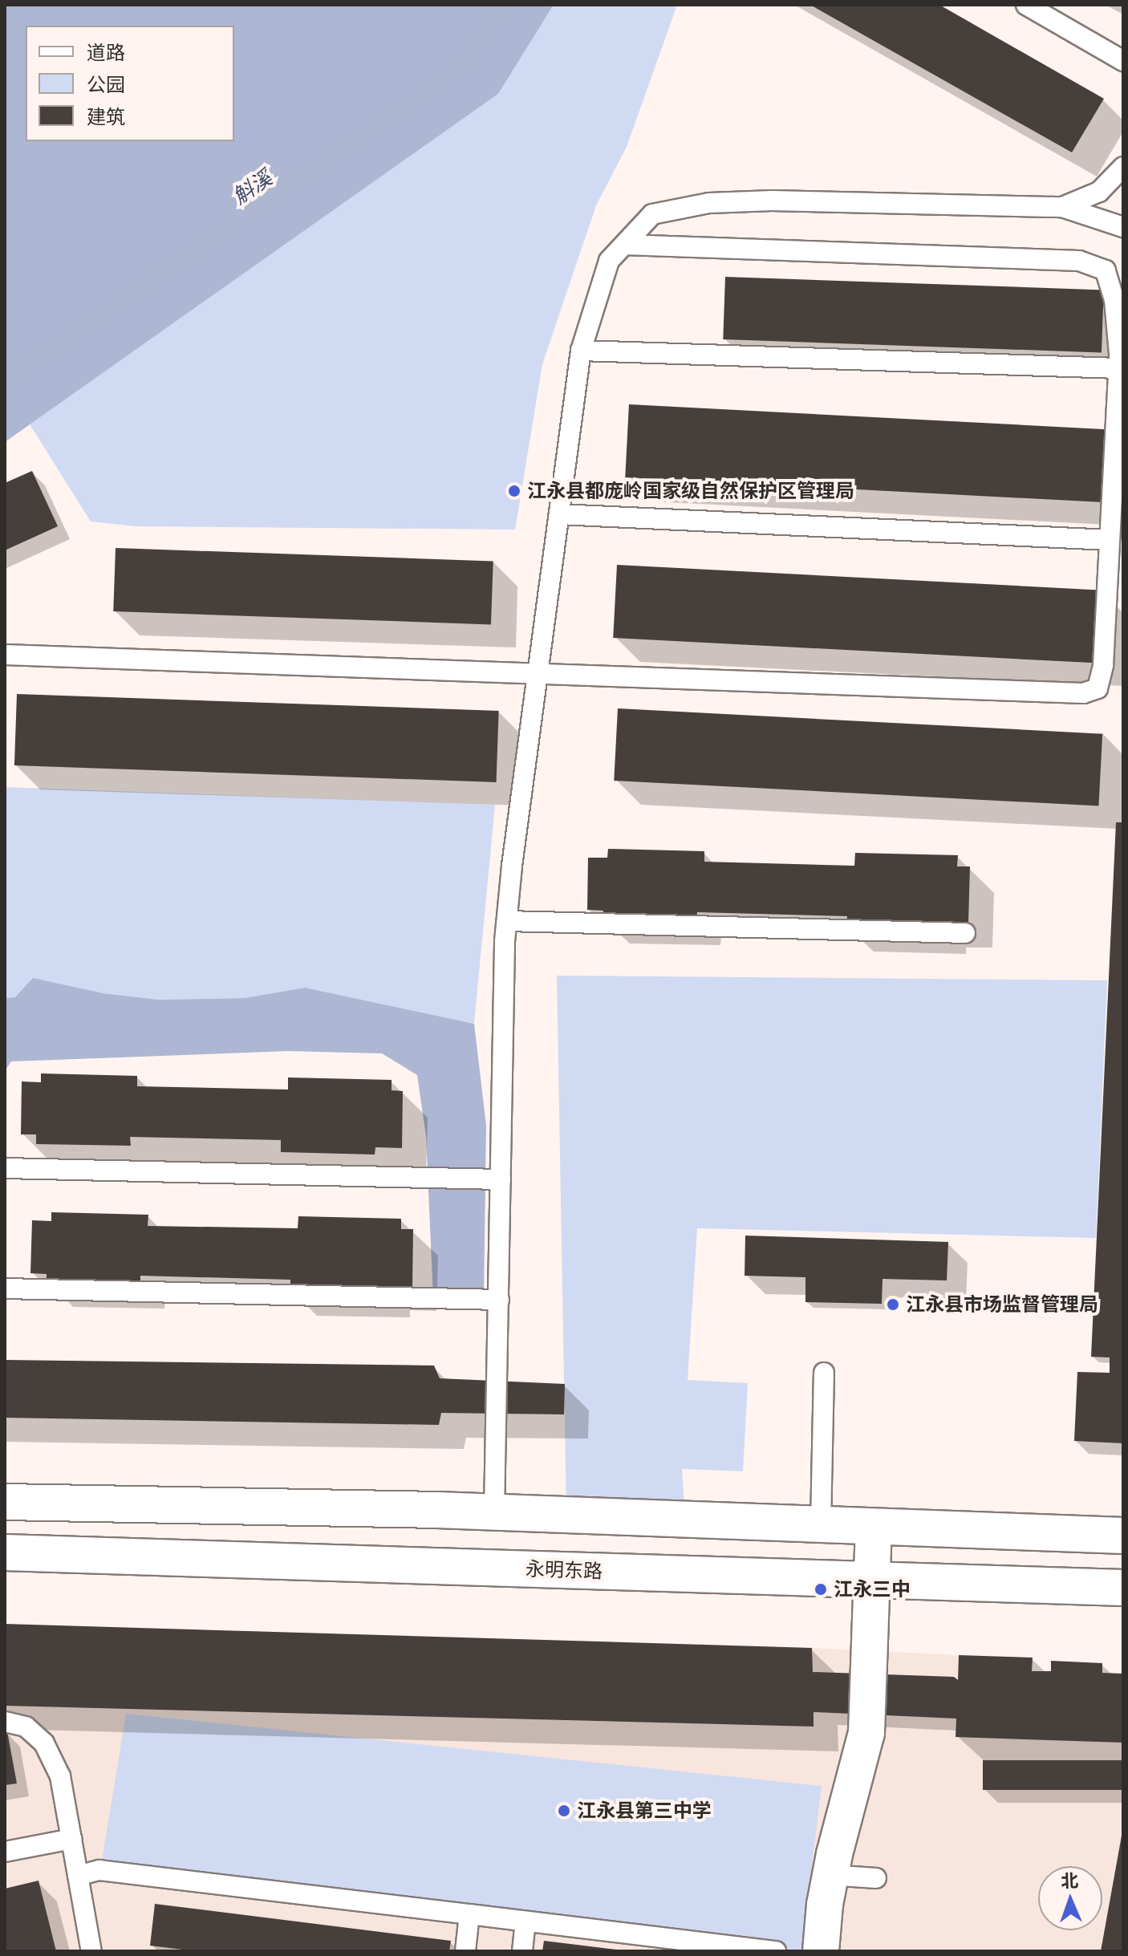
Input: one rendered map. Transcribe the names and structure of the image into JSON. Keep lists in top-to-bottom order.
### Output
{
  "streets": {
    "main road": ["永明东路"]
  },
  "water": ["斛溪"],
  "places": [
    "江永县都庞岭国家级自然保护区管理局",
    "江永县市场监督管理局",
    "江永三中",
    "江永县第三中学"
  ],
  "legend": ["道路", "公园", "建筑"],
  "north": "top"
}
